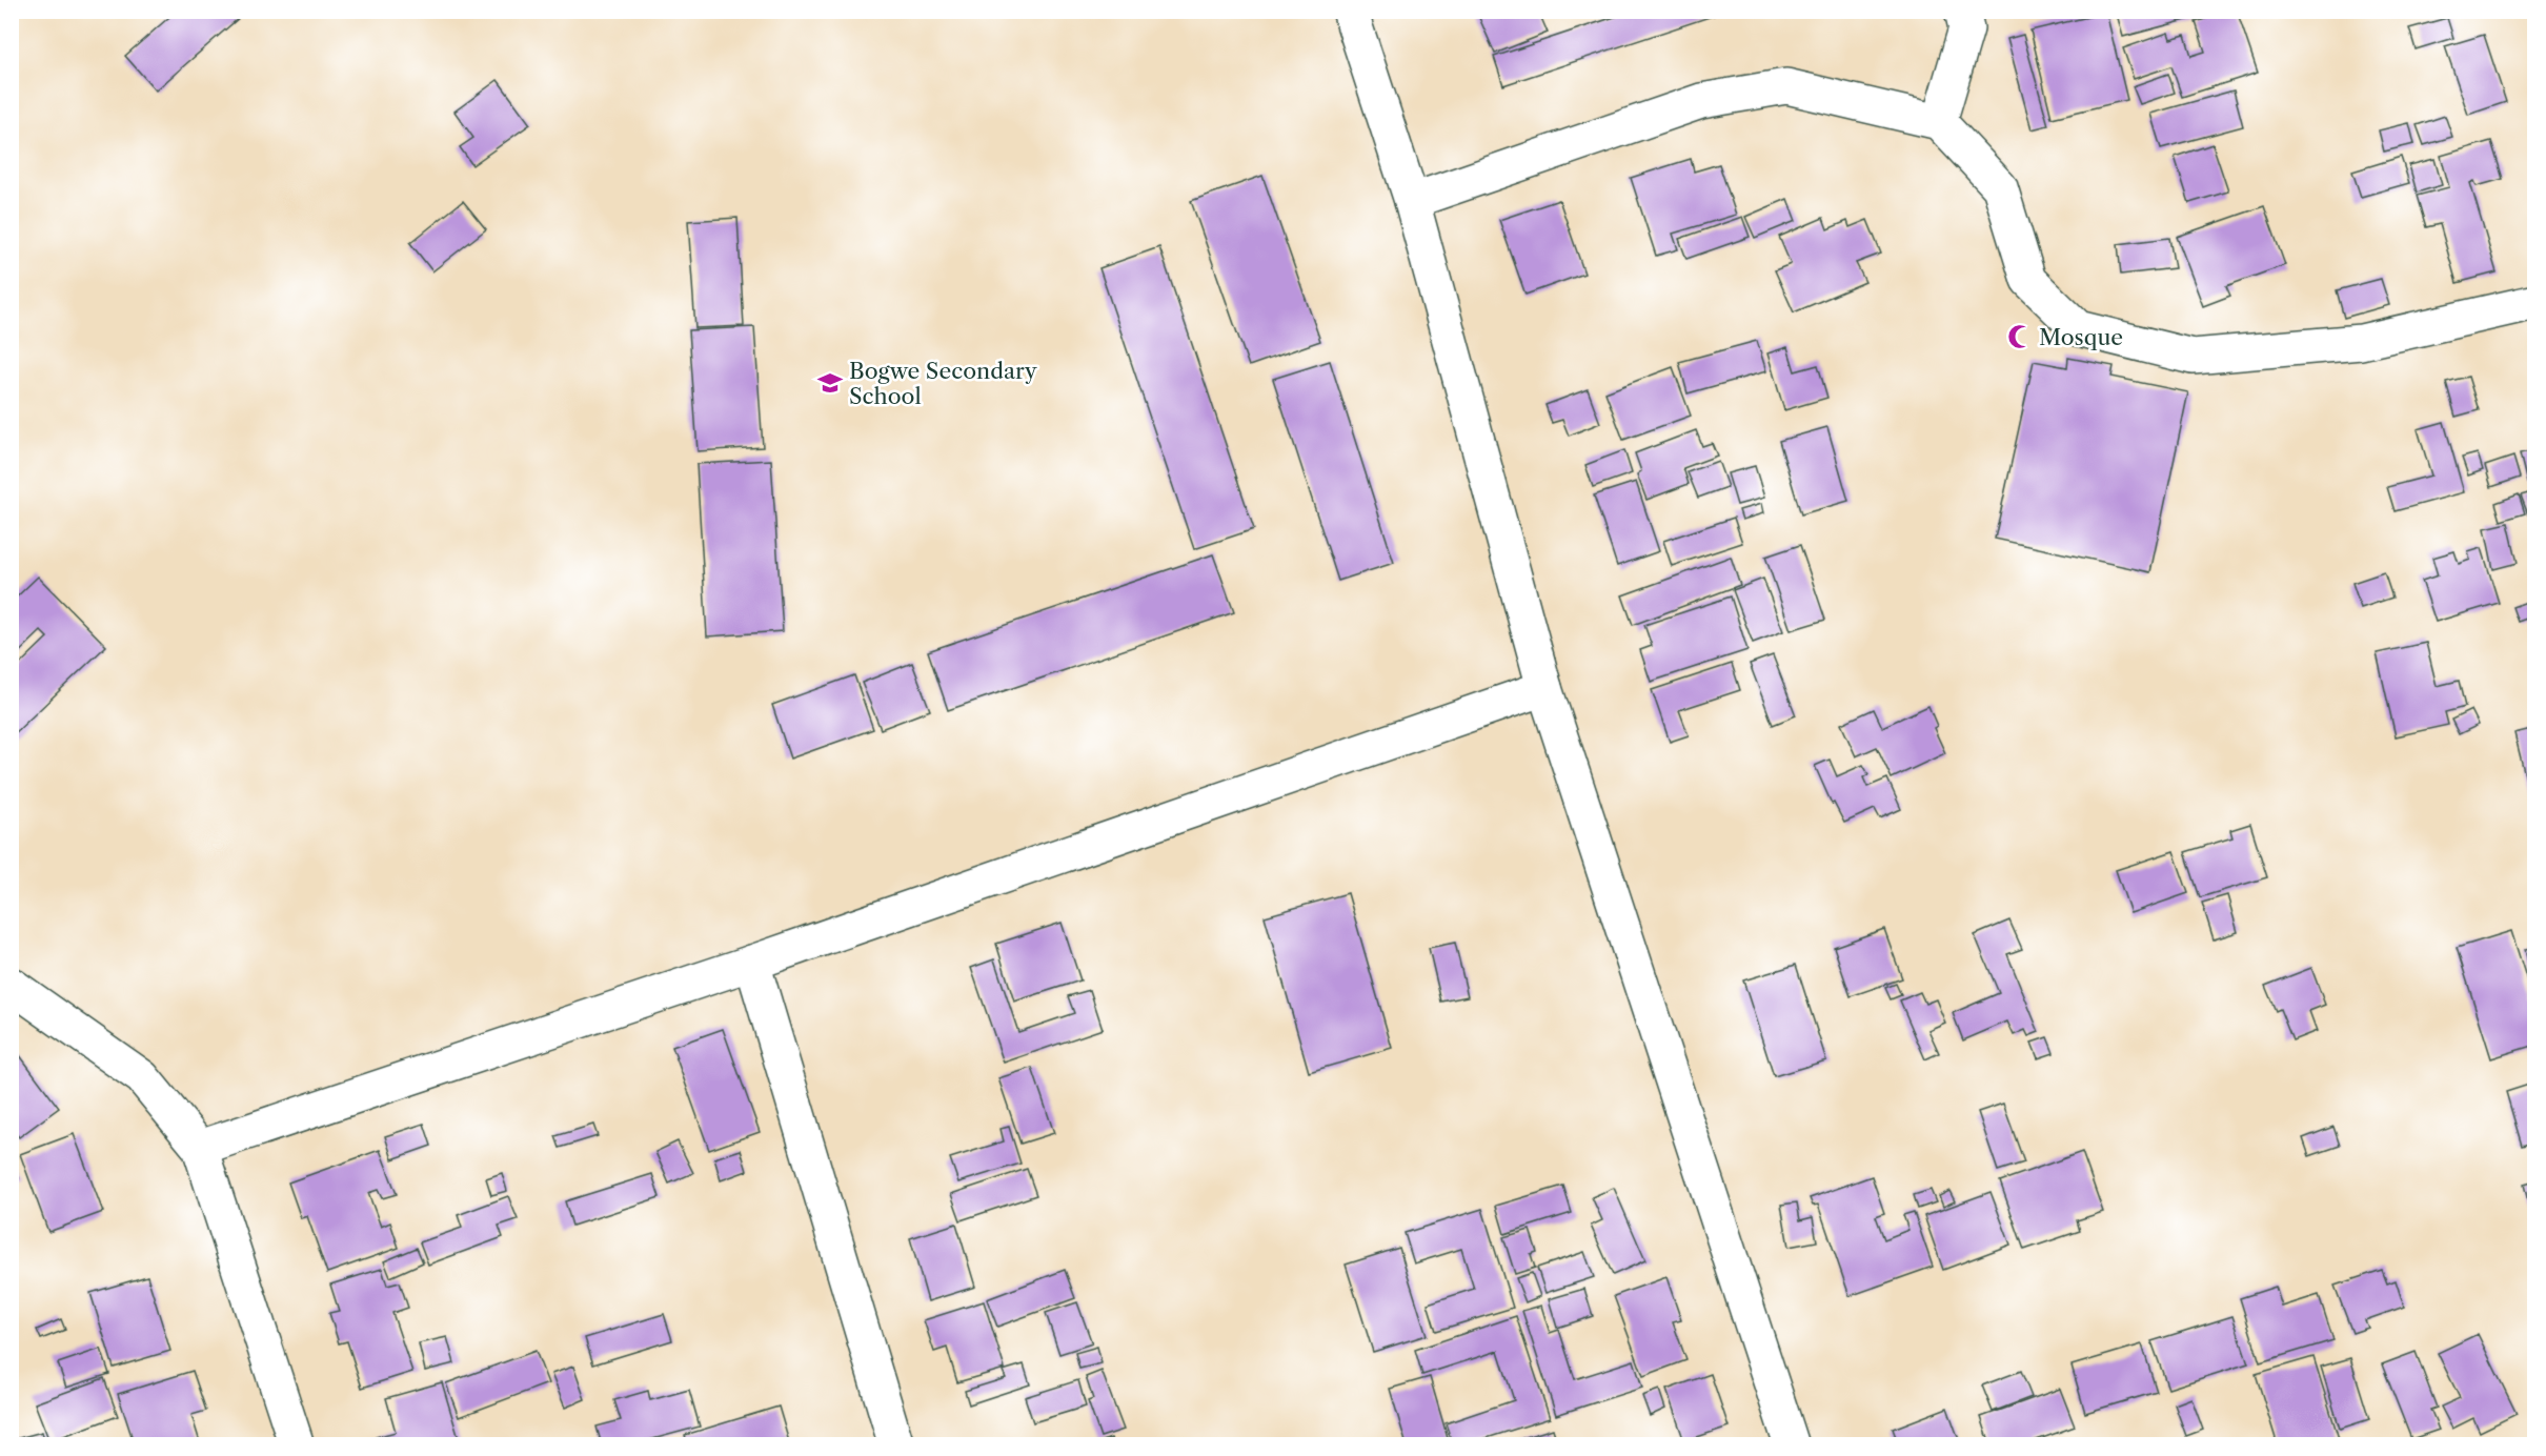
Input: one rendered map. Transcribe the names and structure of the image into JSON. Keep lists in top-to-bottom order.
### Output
{
  "places": {
    "mosque": ["Mosque"],
    "school or university": ["Bogwe Secondary School"]
  }
}
